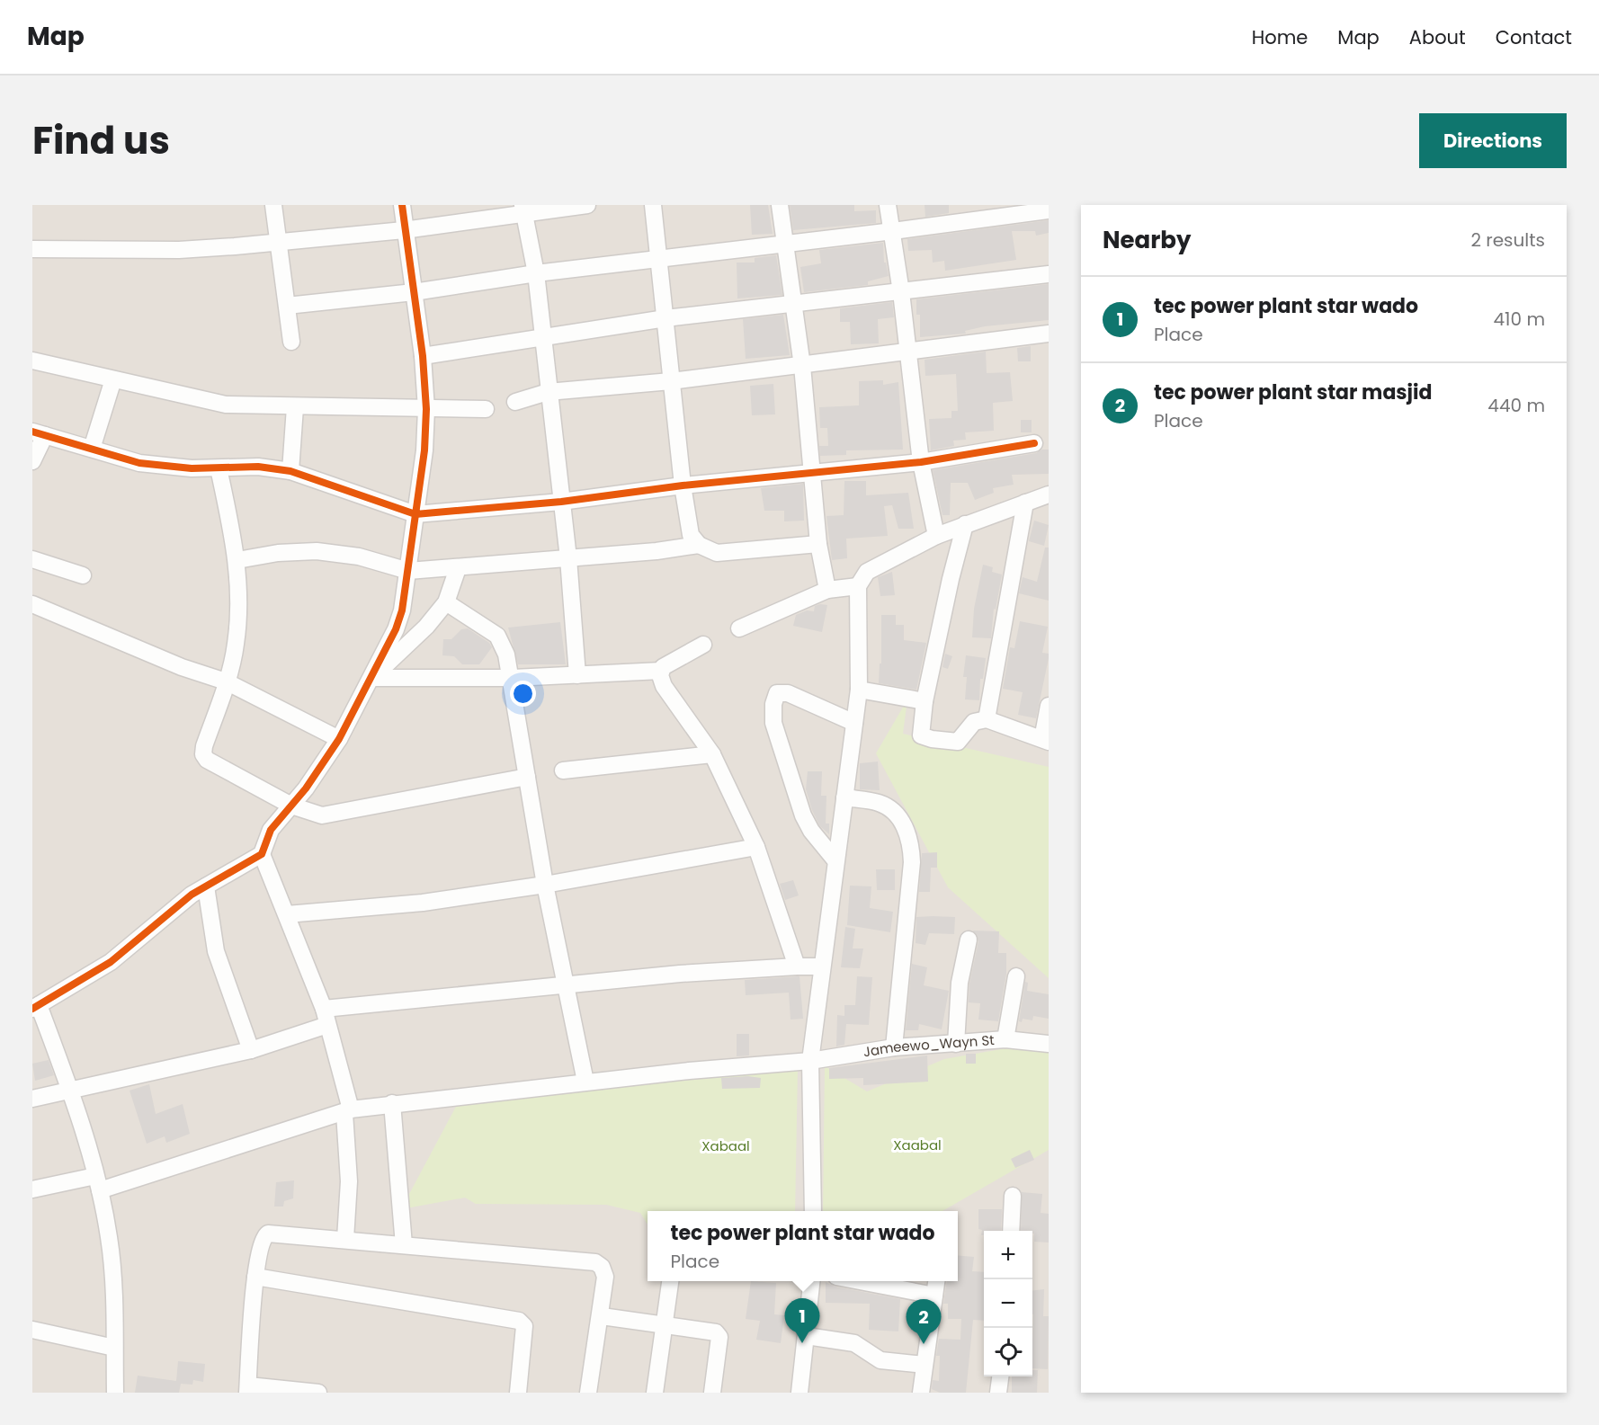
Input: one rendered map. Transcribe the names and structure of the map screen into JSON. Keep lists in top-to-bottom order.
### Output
{
  "streets": {
    "street": ["Jameewo_Wayn St"]
  },
  "parks": ["Xaabal", "Xabaal"],
  "page": {
    "header": "Map",
    "nav": [
      "Home",
      "Map",
      "About",
      "Contact"
    ],
    "title": "Find us",
    "buttons": "Directions",
    "heading": ["Nearby", "2 results"],
    "list": [
      {
        "mark": "1",
        "name": "tec power plant star wado",
        "note": "Place",
        "value": "410 m"
      },
      {
        "mark": "2",
        "name": "tec power plant star masjid",
        "note": "Place",
        "value": "440 m"
      }
    ],
    "popup": ["tec power plant star wado", "Place"],
    "map_buttons": ["+", "−"],
    "pins": ["1", "2"]
  }
}
